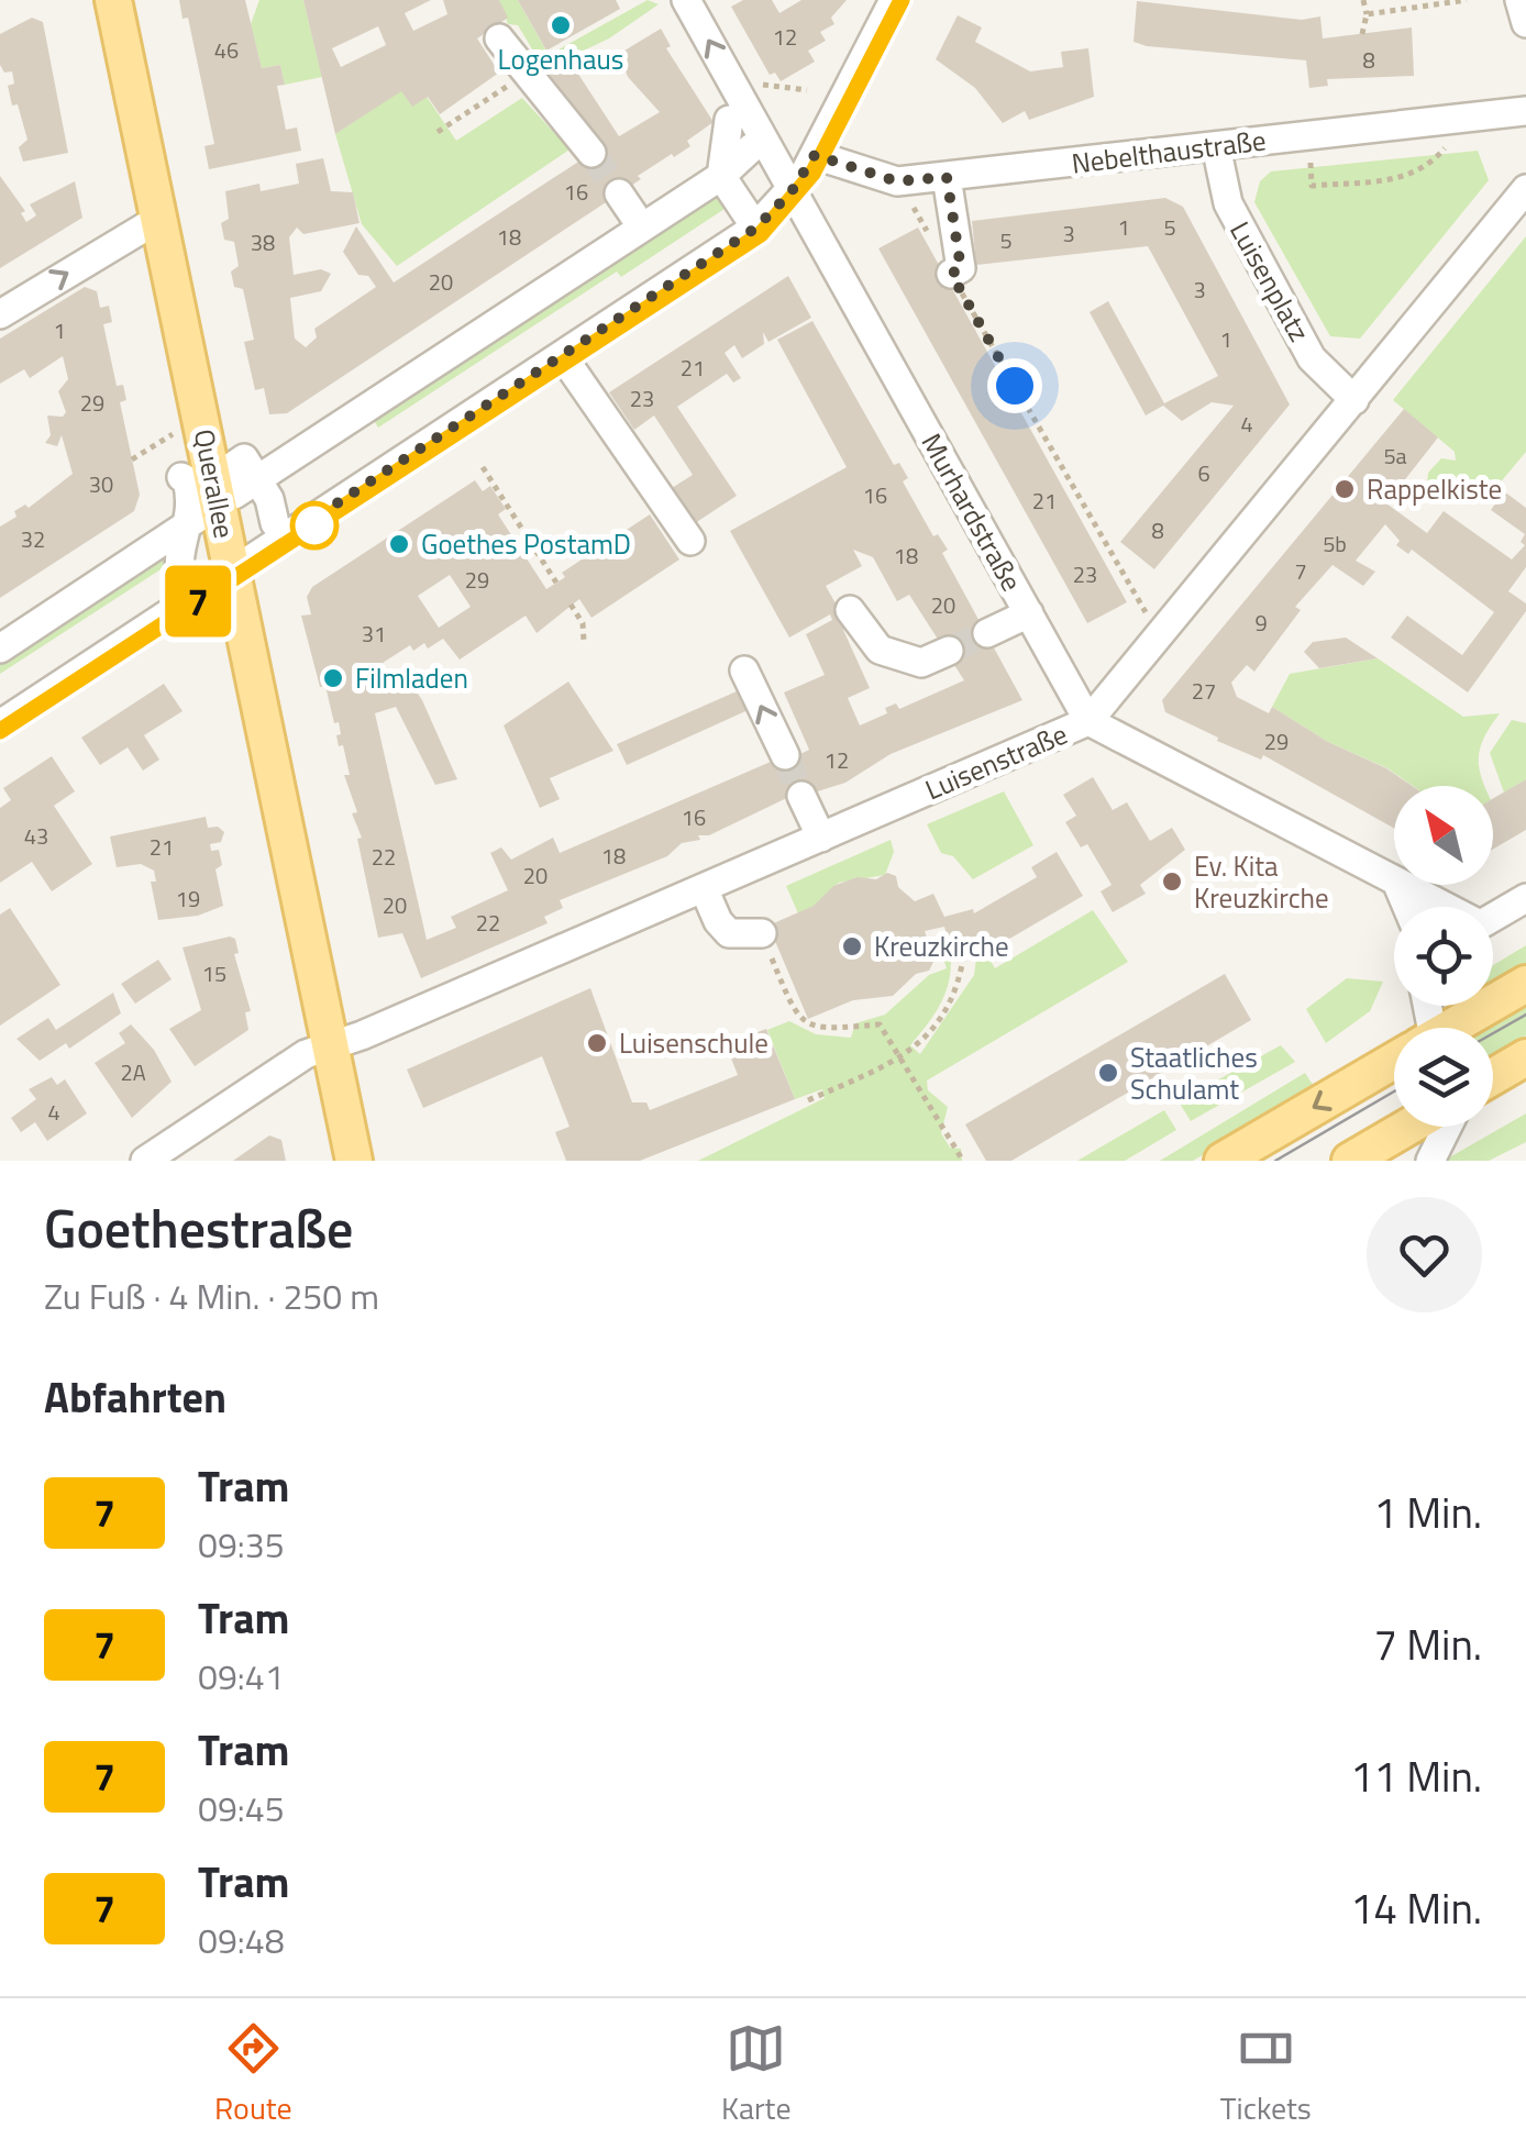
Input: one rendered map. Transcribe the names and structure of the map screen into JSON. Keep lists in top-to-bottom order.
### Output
{
  "streets": {
    "main road": ["Querallee"],
    "street": [
      "Nebelthaustraße",
      "Luisenplatz",
      "Murhardstraße",
      "Luisenstraße"
    ]
  },
  "crossings": [
    ["Nebelthaustraße", "Luisenplatz"],
    ["Luisenplatz", "Luisenstraße"],
    ["Querallee", "Luisenstraße"],
    ["Murhardstraße", "Luisenstraße"]
  ],
  "places": [
    "Logenhaus",
    "Rappelkiste",
    "Goethes PostamD",
    "Filmladen",
    "Ev. Kita Kreuzkirche",
    "Kreuzkirche",
    "Luisenschule",
    "Staatliches Schulamt"
  ],
  "lines": ["tram line 7"],
  "house_numbers": [
    "12",
    "46",
    "8",
    "16",
    "1",
    "5",
    "3",
    "18",
    "5",
    "38",
    "20",
    "3",
    "1",
    "1",
    "21",
    "23",
    "29",
    "4",
    "5a",
    "6",
    "30",
    "16",
    "21",
    "8",
    "32",
    "5b",
    "18",
    "7",
    "23",
    "29",
    "20",
    "9",
    "31",
    "27",
    "29",
    "12",
    "16",
    "43",
    "21",
    "18",
    "22",
    "20",
    "19",
    "20",
    "22",
    "15",
    "2A",
    "4"
  ],
  "north": "top left",
  "page": {
    "on_map": "7",
    "heading": [
      ["Goethestraße", "Zu Fuß · 4 Min. · 250 m"],
      "Abfahrten"
    ],
    "list": [
      {
        "mark": "7",
        "name": "Tram",
        "note": "09:35",
        "value": "1 Min."
      },
      {
        "mark": "7",
        "name": "Tram",
        "note": "09:41",
        "value": "7 Min."
      },
      {
        "mark": "7",
        "name": "Tram",
        "note": "09:45",
        "value": "11 Min."
      },
      {
        "mark": "7",
        "name": "Tram",
        "note": "09:48",
        "value": "14 Min."
      }
    ],
    "tabs": ["Route", "Karte", "Tickets"]
  }
}
